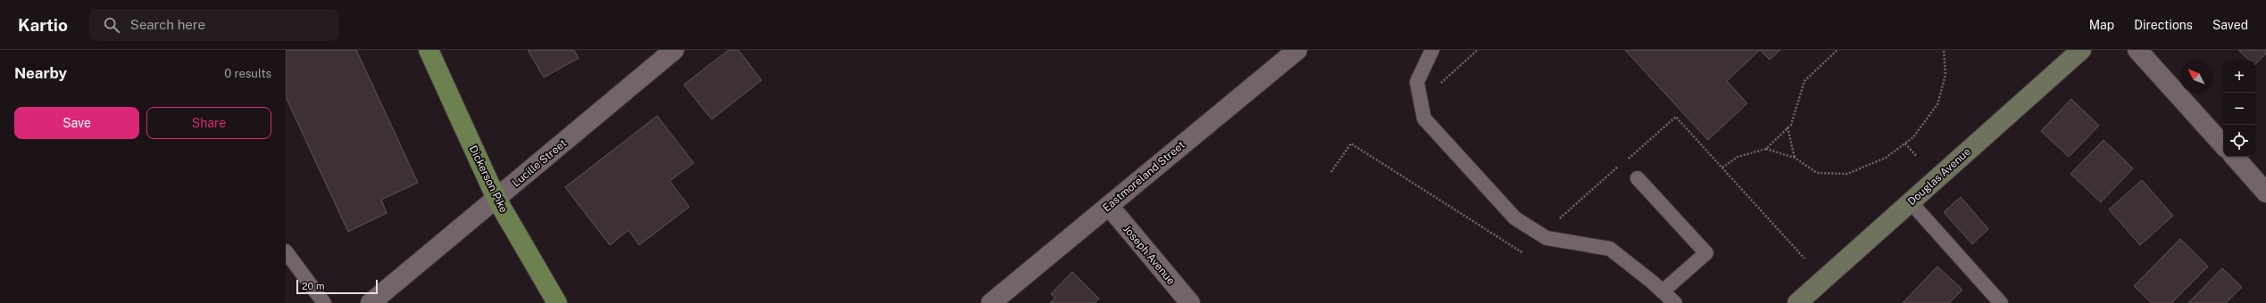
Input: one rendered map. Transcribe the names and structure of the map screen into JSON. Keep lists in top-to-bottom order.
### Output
{
  "streets": {
    "main road": ["Douglas Avenue", "Dickerson Pike"],
    "street": ["Lucille Street", "Eastmoreland Street", "Joseph Avenue"]
  },
  "crossings": [
    ["Lucille Street", "Dickerson Pike"],
    ["Eastmoreland Street", "Joseph Avenue"]
  ],
  "scale_bar": "20 m",
  "north": "top left",
  "page": {
    "header": "Kartio",
    "search": "Search here",
    "nav": ["Map", "Directions", "Saved"],
    "heading": ["Nearby", "0 results"],
    "map_buttons": ["+", "−"],
    "buttons": ["Save", "Share"],
    "scale": "20 m"
  }
}
